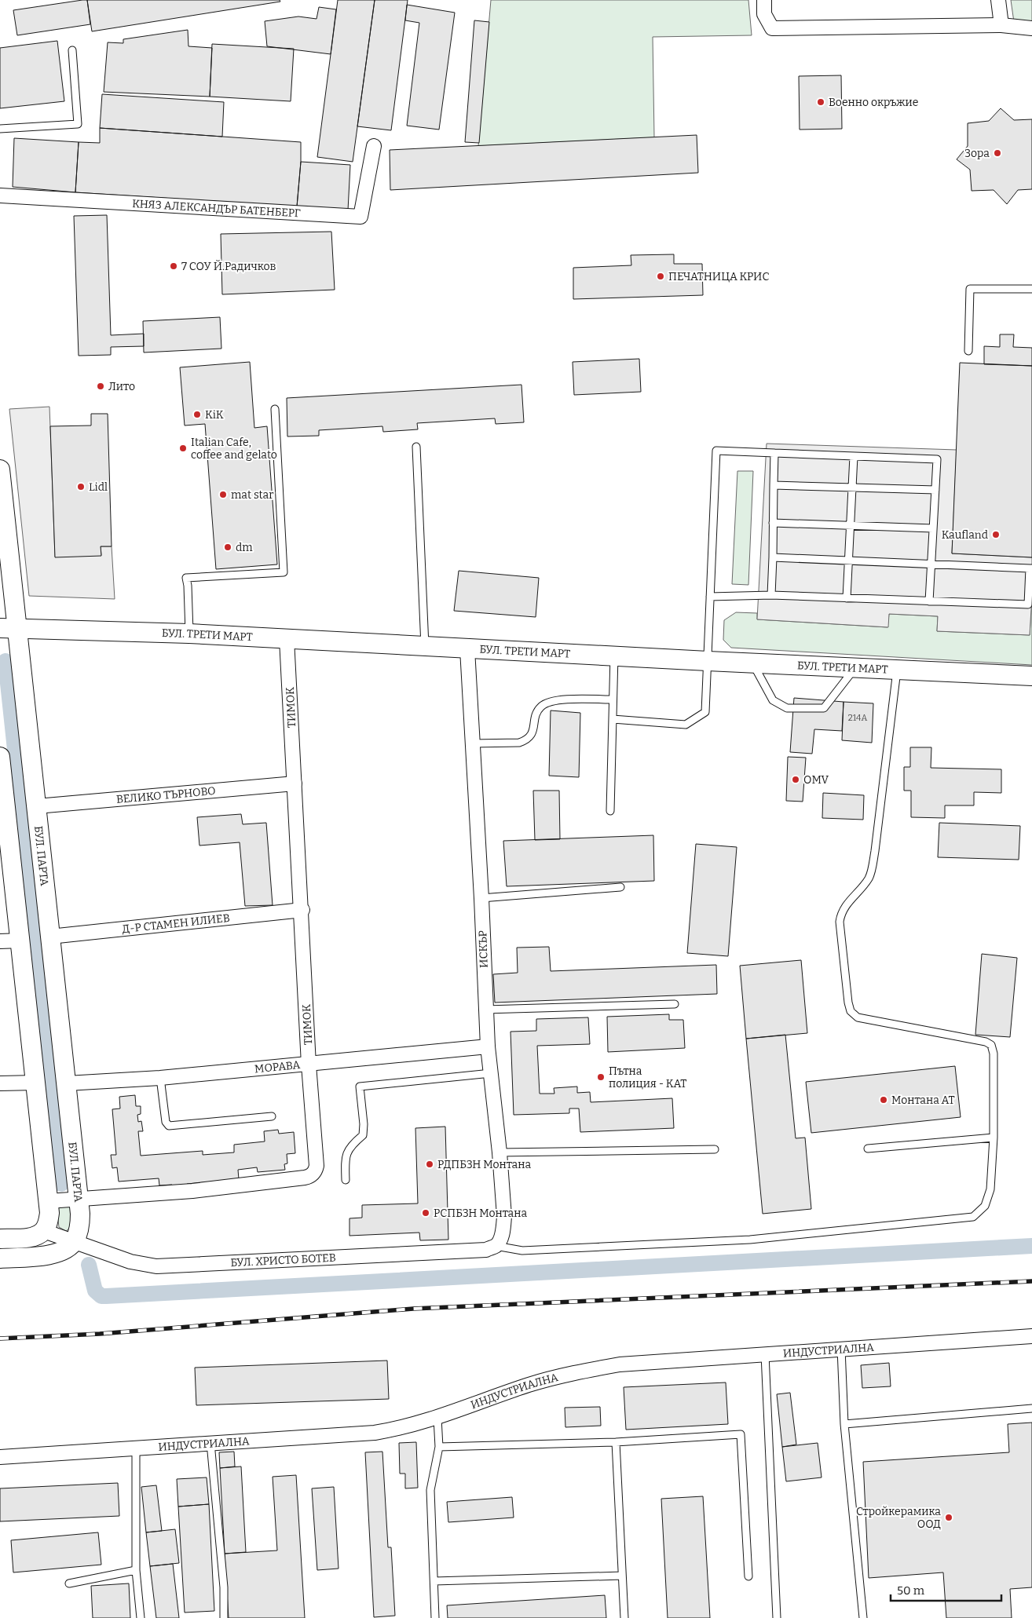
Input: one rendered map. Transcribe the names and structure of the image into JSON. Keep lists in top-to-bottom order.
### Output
{
  "streets": {
    "main road": ["БУЛ. ТРЕТИ МАРТ", "БУЛ. ПАРТА"],
    "street": [
      "КНЯЗ АЛЕКСАНДЪР БАТЕНБЕРГ",
      "ТИМОК",
      "ВЕЛИКО ТЪРНОВО",
      "Д-Р СТАМЕН ИЛИЕВ",
      "ИСКЪР",
      "МОРАВА",
      "БУЛ. ХРИСТО БОТЕВ",
      "ИНДУСТРИАЛНА"
    ]
  },
  "crossings": [
    ["БУЛ. ТРЕТИ МАРТ", "ТИМОК"],
    ["БУЛ. ТРЕТИ МАРТ", "БУЛ. ПАРТА"],
    ["БУЛ. ТРЕТИ МАРТ", "ИСКЪР"],
    ["ТИМОК", "ВЕЛИКО ТЪРНОВО"],
    ["ТИМОК", "БУЛ. ПАРТА"],
    ["ТИМОК", "Д-Р СТАМЕН ИЛИЕВ"],
    ["ТИМОК", "МОРАВА"],
    ["ВЕЛИКО ТЪРНОВО", "БУЛ. ПАРТА"],
    ["БУЛ. ПАРТА", "Д-Р СТАМЕН ИЛИЕВ"],
    ["БУЛ. ПАРТА", "МОРАВА"],
    ["БУЛ. ПАРТА", "БУЛ. ХРИСТО БОТЕВ"],
    ["ИСКЪР", "МОРАВА"],
    ["ИСКЪР", "БУЛ. ХРИСТО БОТЕВ"]
  ],
  "places": [
    "Военно окръжие",
    "Зора",
    "7 СОУ Й.Радичков",
    "ПЕЧАТНИЦА КРИС",
    "Лито",
    "KiK",
    "Italian Cafe, coffee and gelato",
    "Lidl",
    "mat star",
    "Kaufland",
    "dm",
    "OMV",
    "Пътна полиция - КАТ",
    "Монтана АТ",
    "РДПБЗН Монтана",
    "РСПБЗН Монтана",
    "Стройкерамика ООД"
  ],
  "house_numbers": ["214А"],
  "scale_bar": "50 m"
}
